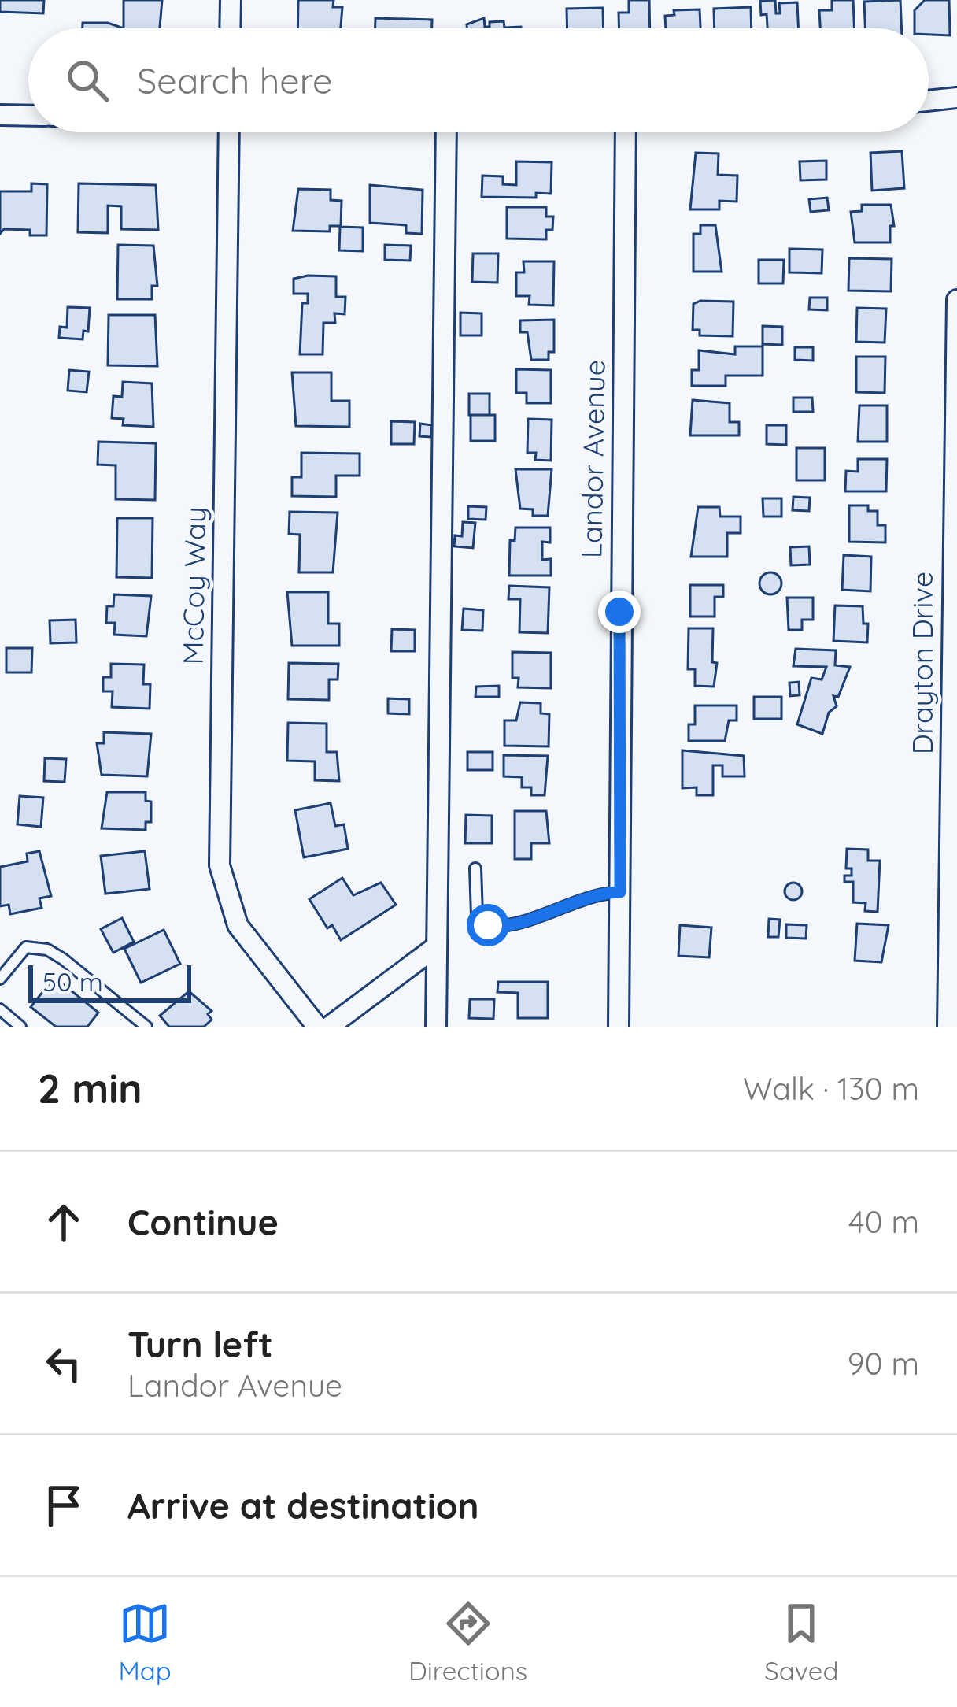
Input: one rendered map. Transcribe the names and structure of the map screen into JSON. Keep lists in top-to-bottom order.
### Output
{
  "streets": {
    "street": ["Landor Avenue", "McCoy Way", "Drayton Drive"]
  },
  "scale_bar": "50 m",
  "page": {
    "search": "Search here",
    "scale": "50 m",
    "heading": ["2 min", "Walk · 130 m"],
    "list": [
      ["Continue", "40 m"],
      ["Turn left", "Landor Avenue", "90 m"],
      "Arrive at destination"
    ],
    "nav": ["Map", "Directions", "Saved"]
  }
}
